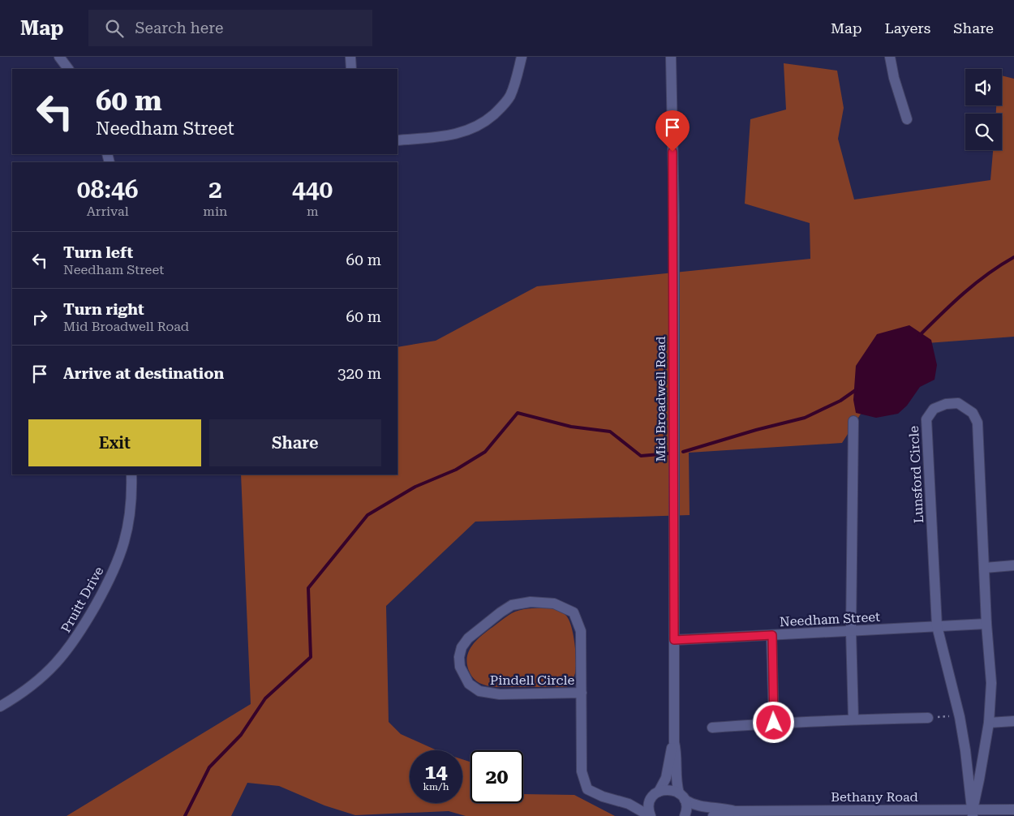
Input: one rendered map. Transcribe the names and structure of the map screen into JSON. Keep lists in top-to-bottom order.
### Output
{
  "streets": {
    "street": [
      "Mid Broadwell Road",
      "Lunsford Circle",
      "Pruitt Drive",
      "Needham Street",
      "Pindell Circle",
      "Bethany Road"
    ]
  },
  "crossings": [
    ["Mid Broadwell Road", "Needham Street"],
    ["Mid Broadwell Road", "Pindell Circle"],
    ["Mid Broadwell Road", "Bethany Road"],
    ["Lunsford Circle", "Needham Street"],
    ["Lunsford Circle", "Bethany Road"],
    ["Pindell Circle", "Bethany Road"]
  ],
  "page": {
    "header": "Map",
    "search": "Search here",
    "nav": ["Map", "Layers", "Share"],
    "turn": ["60 m", "Needham Street"],
    "eta": [
      "08:46",
      "Arrival",
      "2",
      "min",
      "440",
      "m"
    ],
    "list": [
      {
        "name": "Turn left",
        "note": "Needham Street",
        "value": "60 m"
      },
      {
        "name": "Turn right",
        "note": "Mid Broadwell Road",
        "value": "60 m"
      },
      {
        "name": "Arrive at destination",
        "value": "320 m"
      }
    ],
    "buttons": ["Exit", "Share"],
    "speed": "14 km/h",
    "limit": "20"
  }
}
